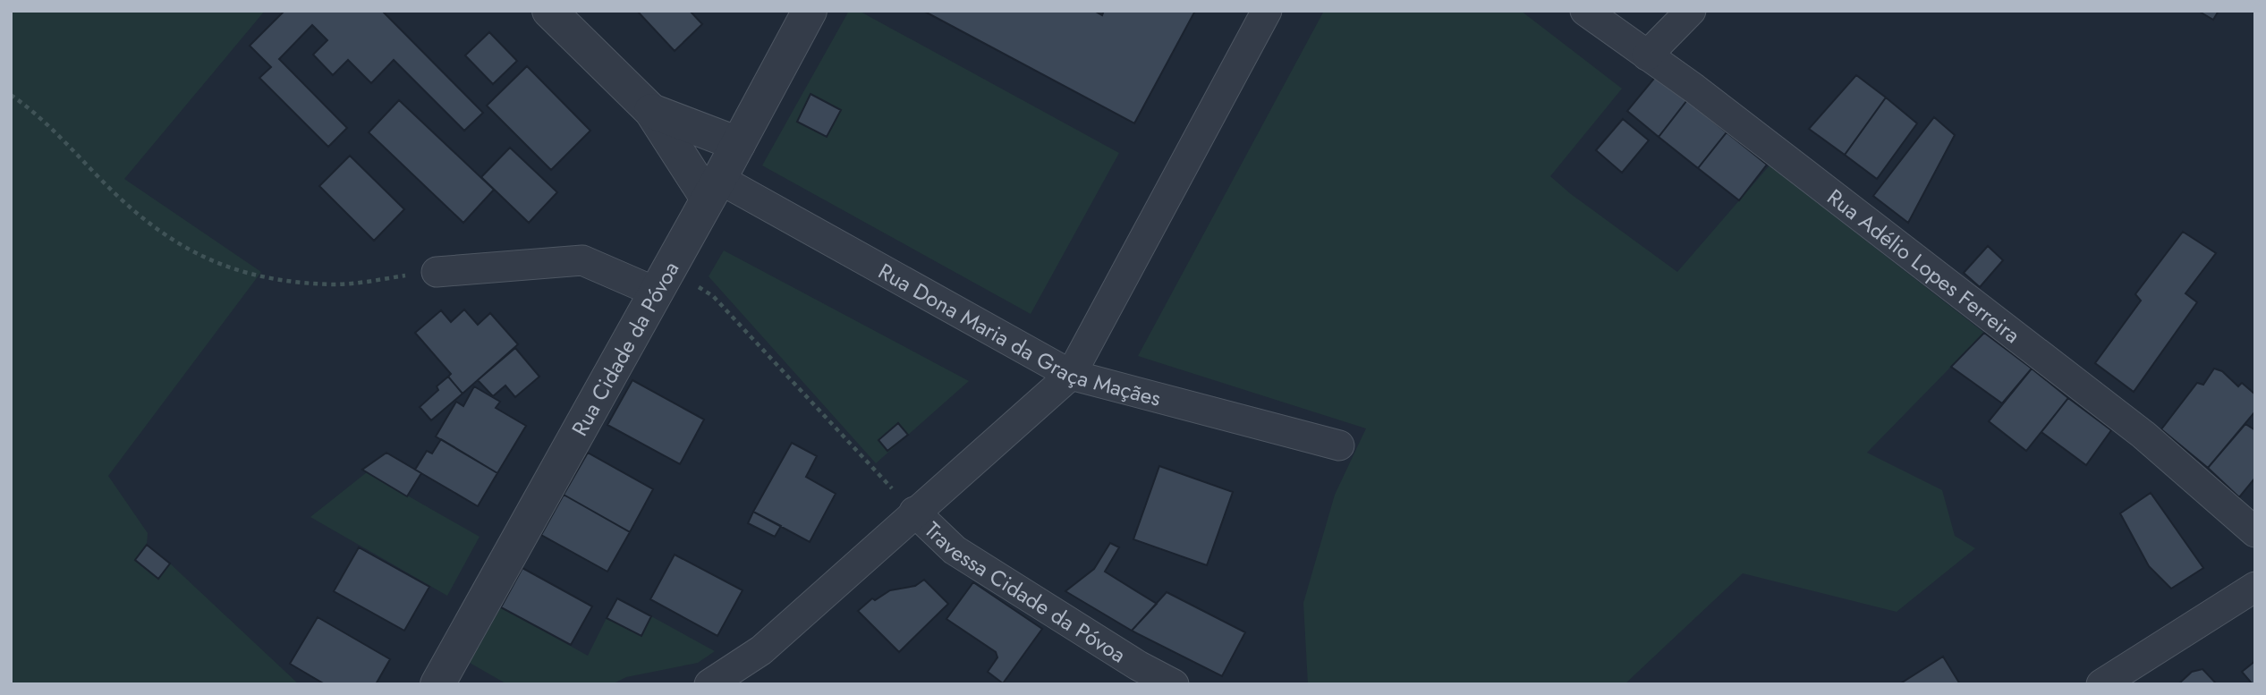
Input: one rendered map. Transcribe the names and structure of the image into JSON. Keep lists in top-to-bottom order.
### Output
{
  "streets": {
    "street": [
      "Rua Adélio Lopes Ferreira",
      "Rua Dona Maria da Graça Maçães",
      "Rua Cidade da Póvoa",
      "Travessa Cidade da Póvoa"
    ]
  },
  "crossings": [
    ["Rua Dona Maria da Graça Maçães", "Rua Cidade da Póvoa"]
  ]
}
